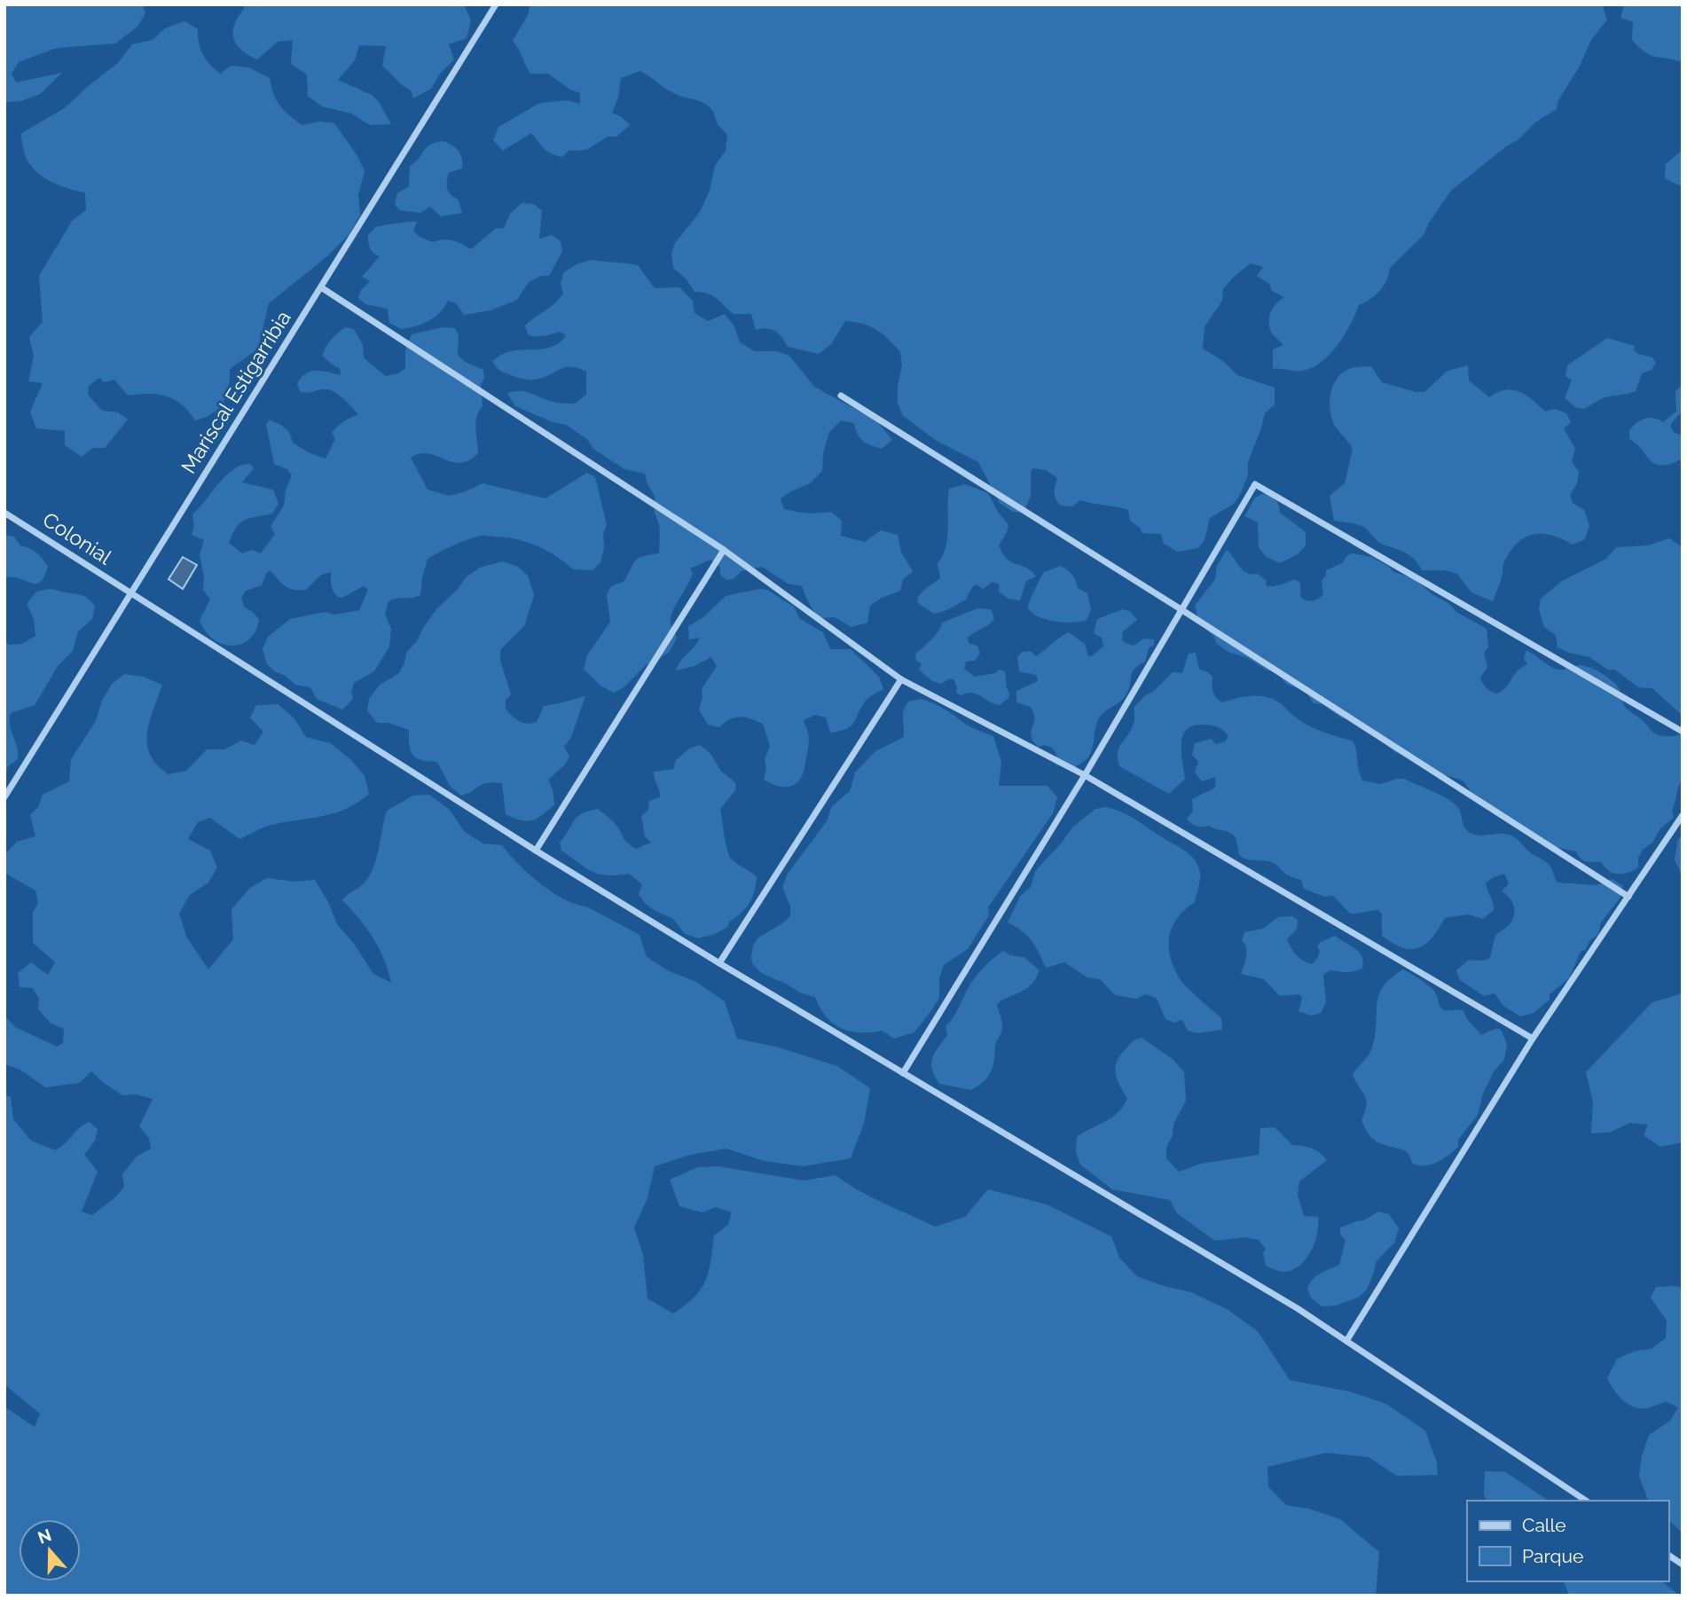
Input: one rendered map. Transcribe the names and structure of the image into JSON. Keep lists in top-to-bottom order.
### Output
{
  "streets": {
    "street": ["Mariscal Estigarribia", "Colonial"]
  },
  "crossings": [
    ["Mariscal Estigarribia", "Colonial"]
  ],
  "legend": ["Calle", "Parque"],
  "north": "top"
}
